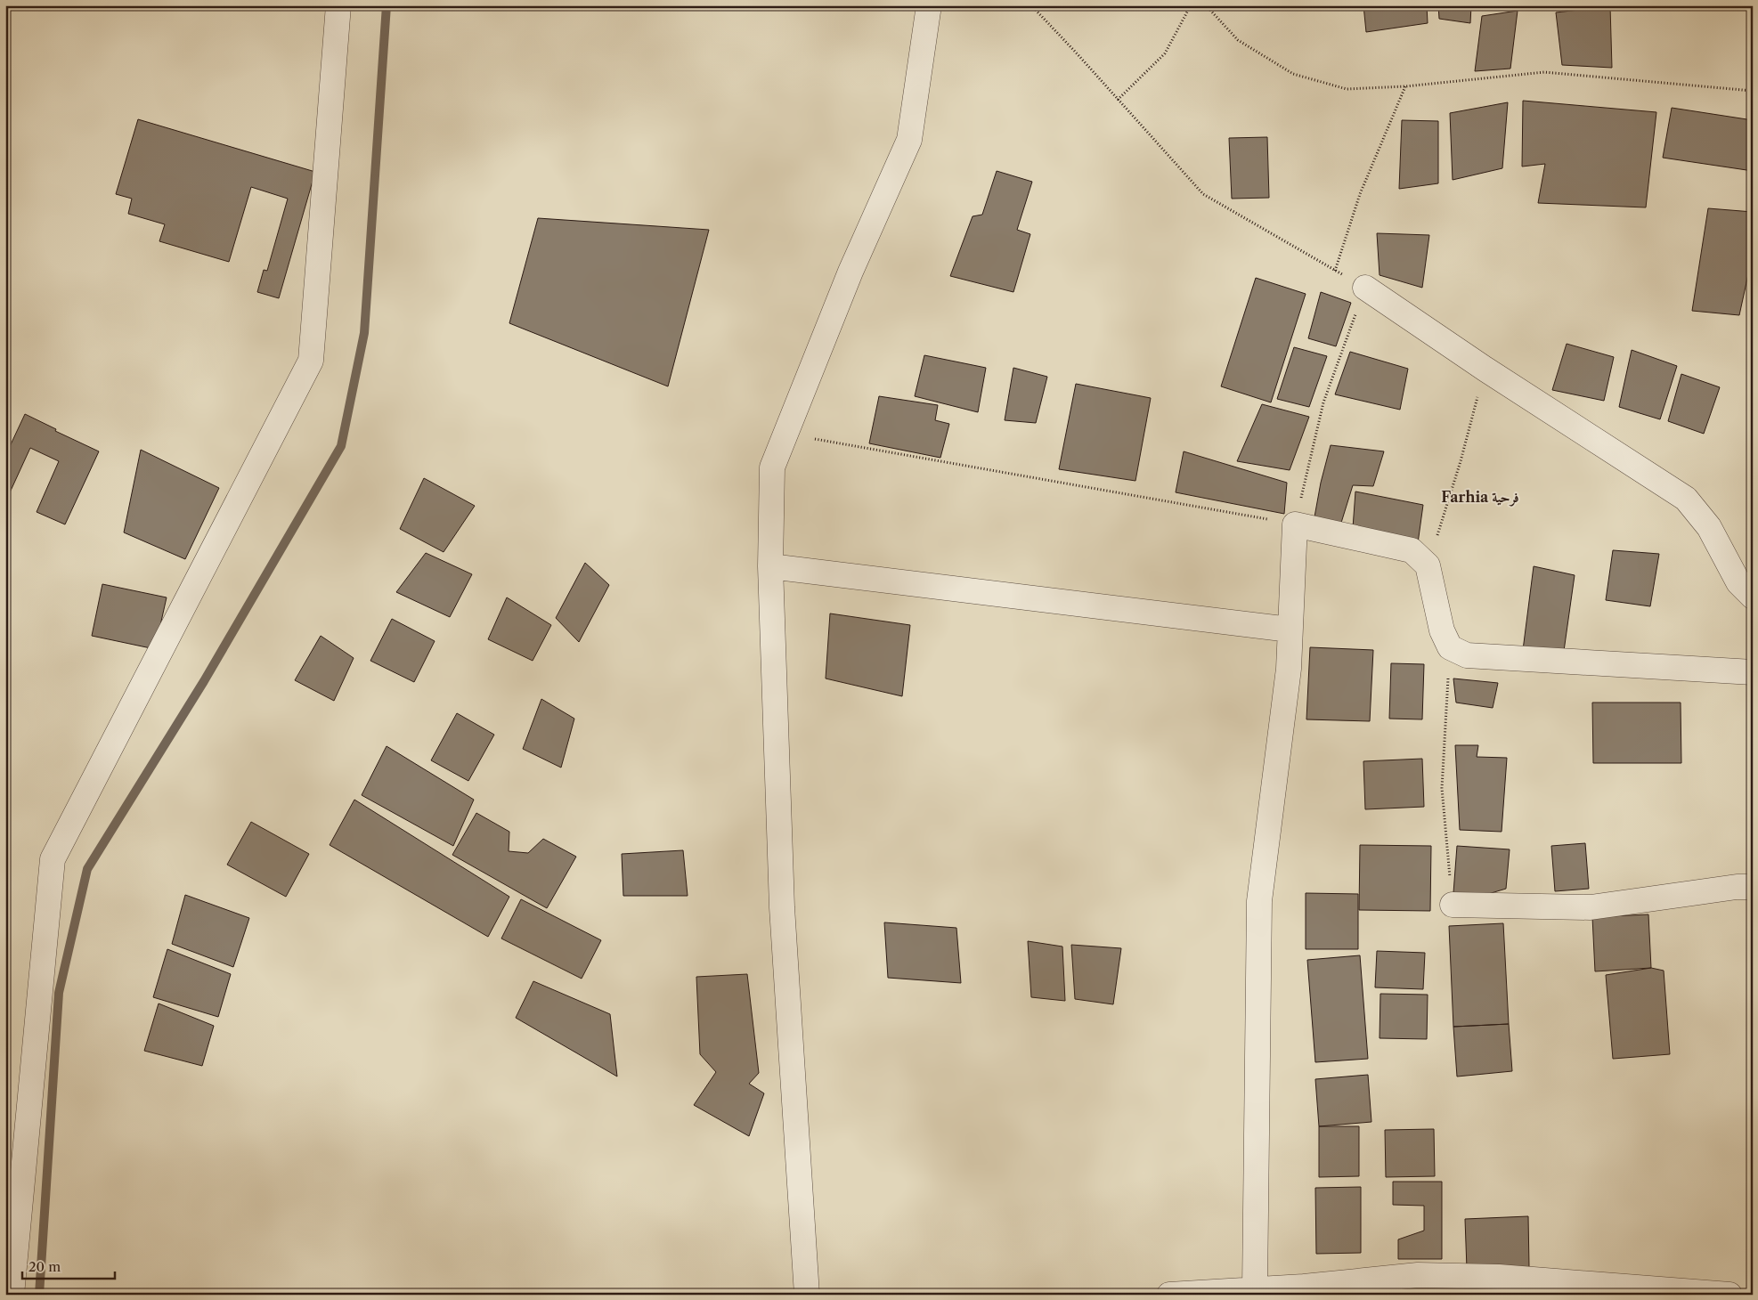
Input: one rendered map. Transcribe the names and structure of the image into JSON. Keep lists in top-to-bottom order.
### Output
{
  "districts": ["Farhia فرحية"],
  "scale_bar": "20 m"
}
